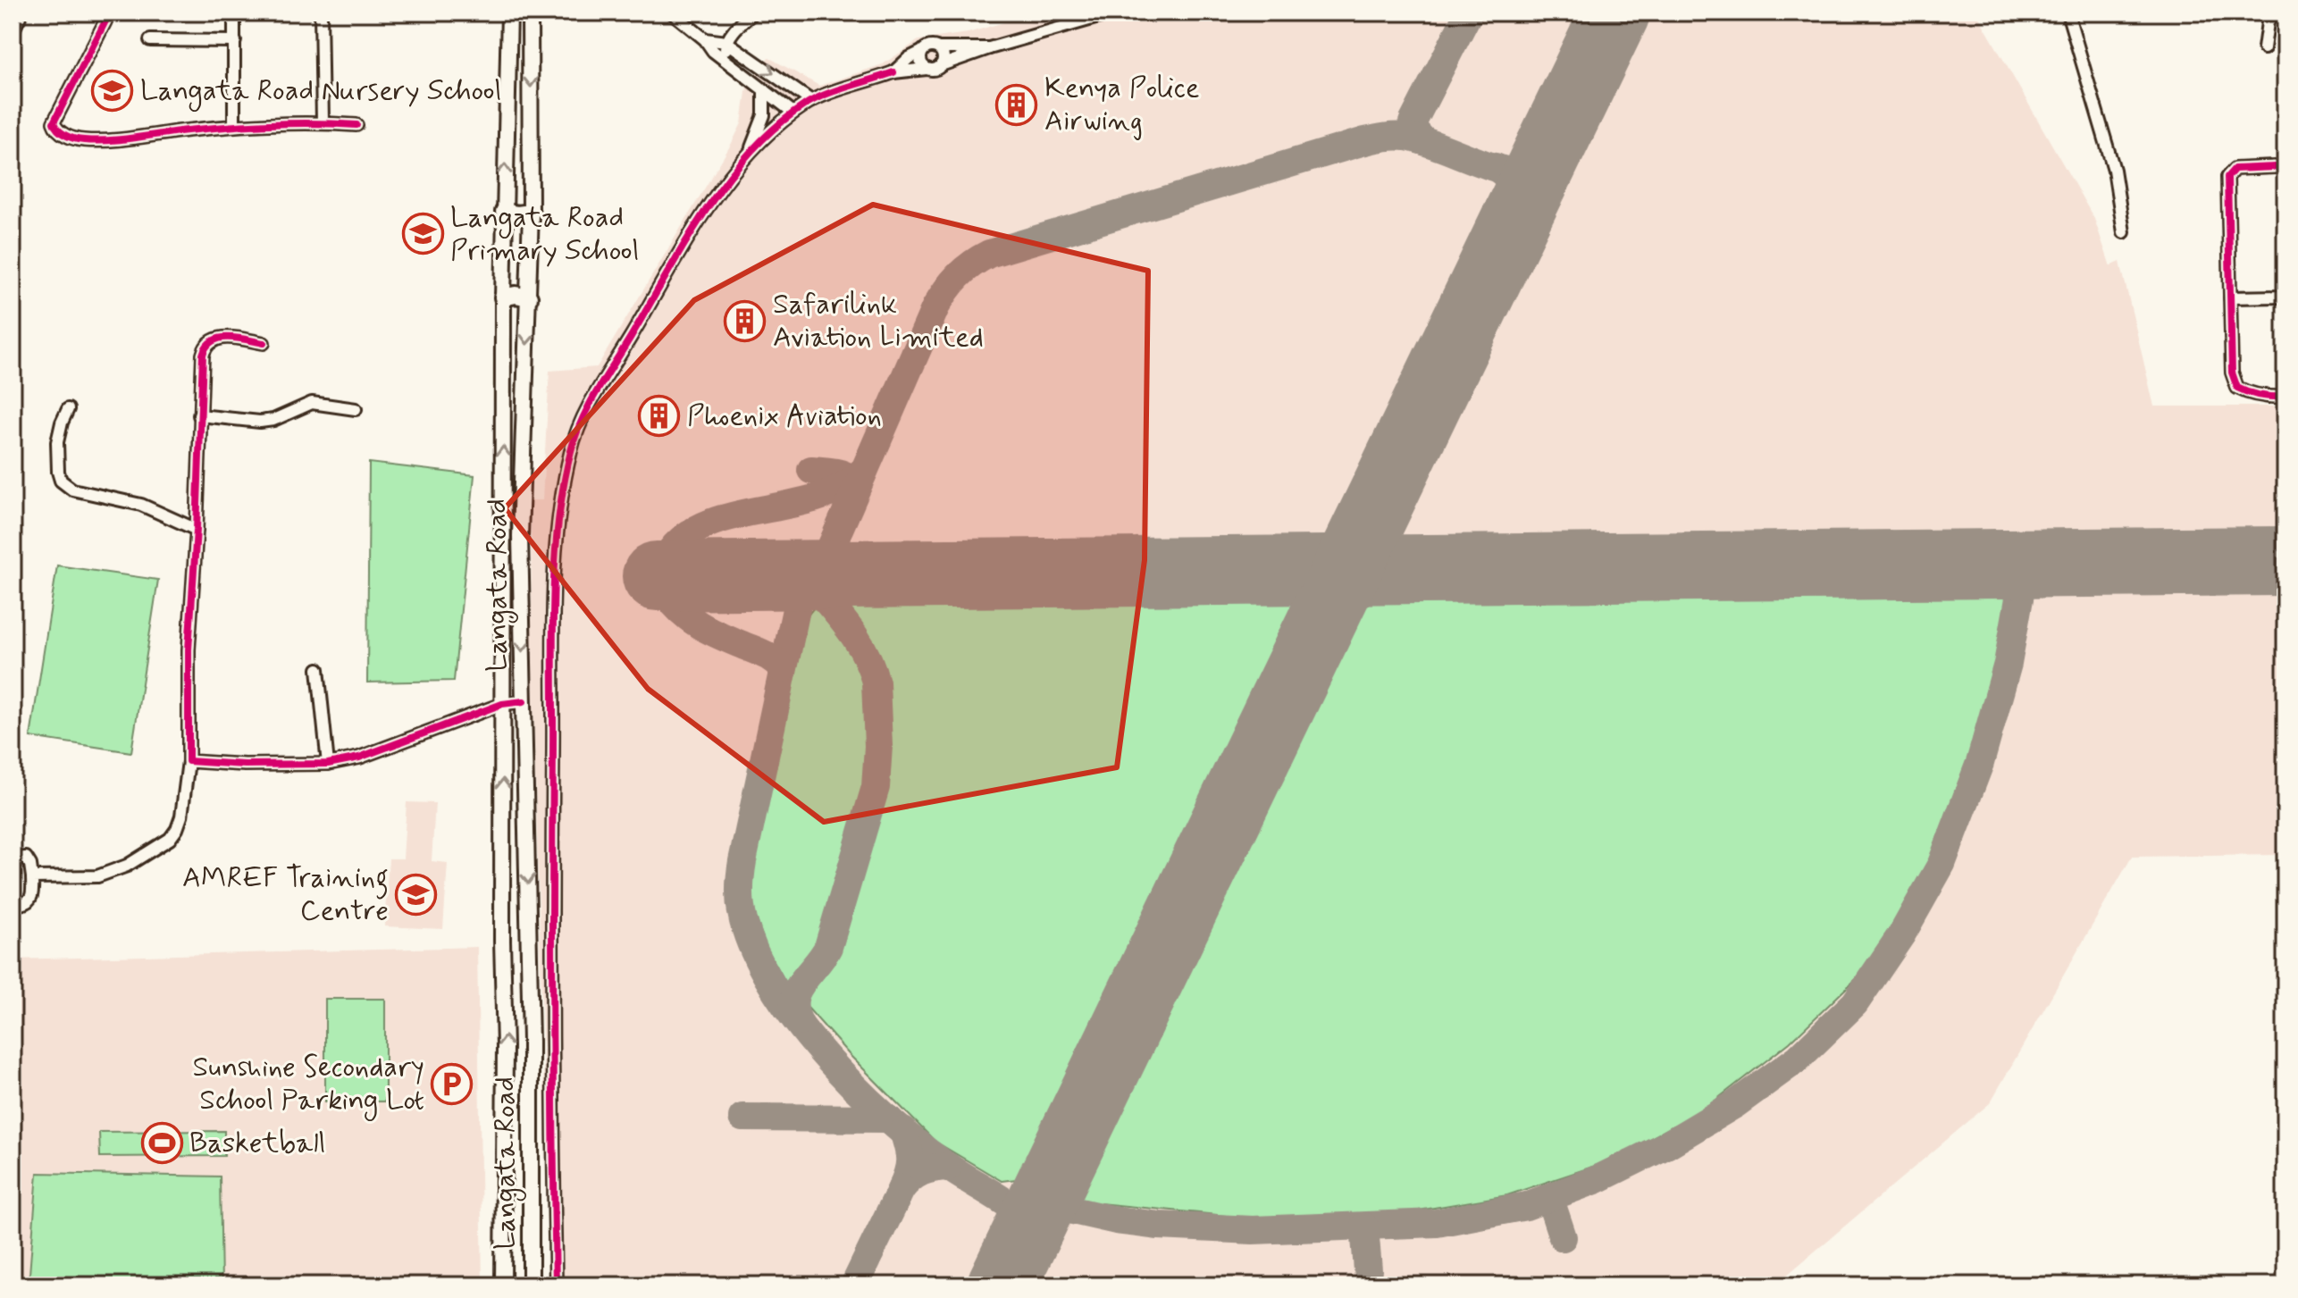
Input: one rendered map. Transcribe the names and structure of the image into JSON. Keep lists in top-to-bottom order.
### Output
{
  "streets": {
    "main road": ["Langata Road"]
  },
  "places": {
    "school or university": ["Langata Road Nursery School", "Langata Road Primary School", "AMREF Training Centre"],
    "building": ["Kenya Police Airwing", "Safarilink Aviation Limited", "Phoenix Aviation"],
    "parking": ["Sunshine Secondary School Parking Lot"],
    "sports": ["Basketball"]
  }
}
